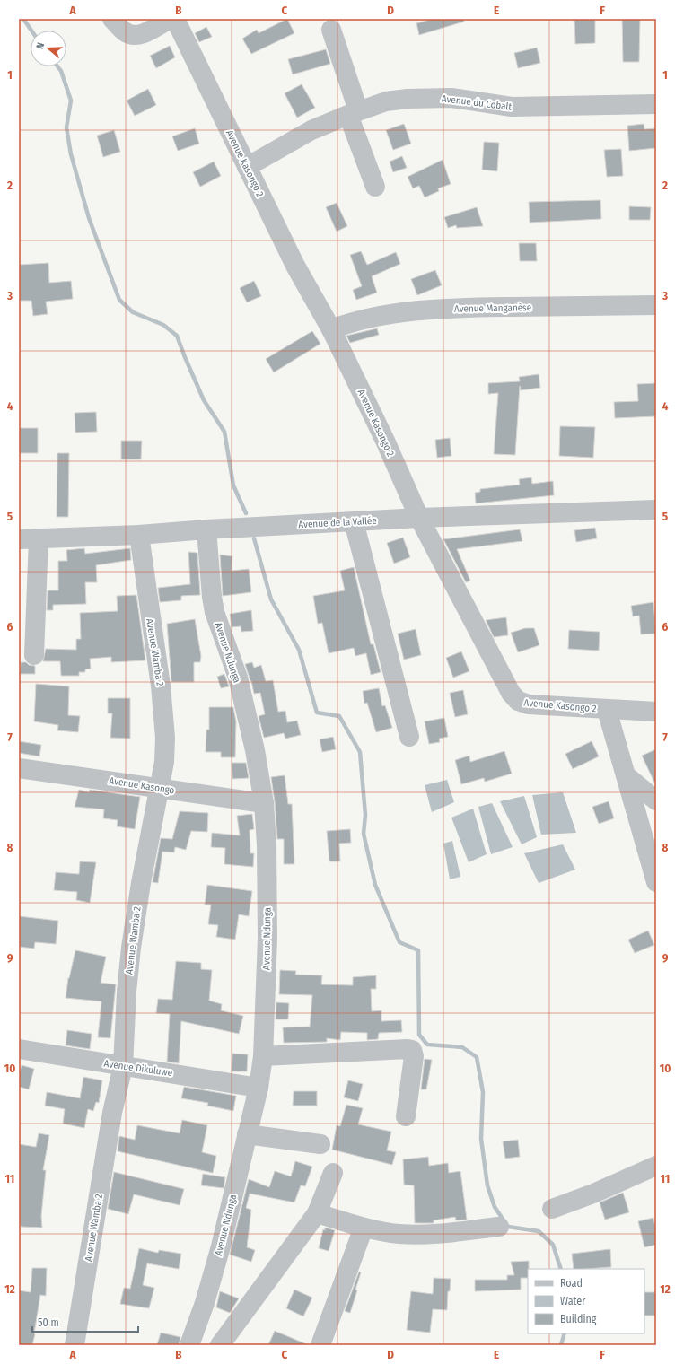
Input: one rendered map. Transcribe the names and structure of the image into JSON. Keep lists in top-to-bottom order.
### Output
{
  "streets": {
    "street": [
      "Avenue du Cobalt",
      "Avenue Kasongo 2",
      "Avenue Manganèse",
      "Avenue de la Vallée",
      "Avenue Wamba 2",
      "Avenue Ndunga",
      "Avenue Kasongo",
      "Avenue Dikuluwe"
    ]
  },
  "crossings": [
    ["Avenue du Cobalt", "Avenue Kasongo 2"],
    ["Avenue Kasongo 2", "Avenue Manganèse"],
    ["Avenue Kasongo 2", "Avenue de la Vallée"],
    ["Avenue de la Vallée", "Avenue Wamba 2"],
    ["Avenue de la Vallée", "Avenue Ndunga"],
    ["Avenue Wamba 2", "Avenue Kasongo"],
    ["Avenue Wamba 2", "Avenue Dikuluwe"],
    ["Avenue Ndunga", "Avenue Kasongo"],
    ["Avenue Ndunga", "Avenue Dikuluwe"]
  ],
  "legend": ["Road", "Water", "Building"],
  "scale_bar": "50 m",
  "north": "left",
  "grid": {
    "columns": [
      "A",
      "B",
      "C",
      "D",
      "E",
      "F"
    ],
    "rows": [
      "1",
      "2",
      "3",
      "4",
      "5",
      "6",
      "7",
      "8",
      "9",
      "10",
      "11",
      "12"
    ]
  }
}
